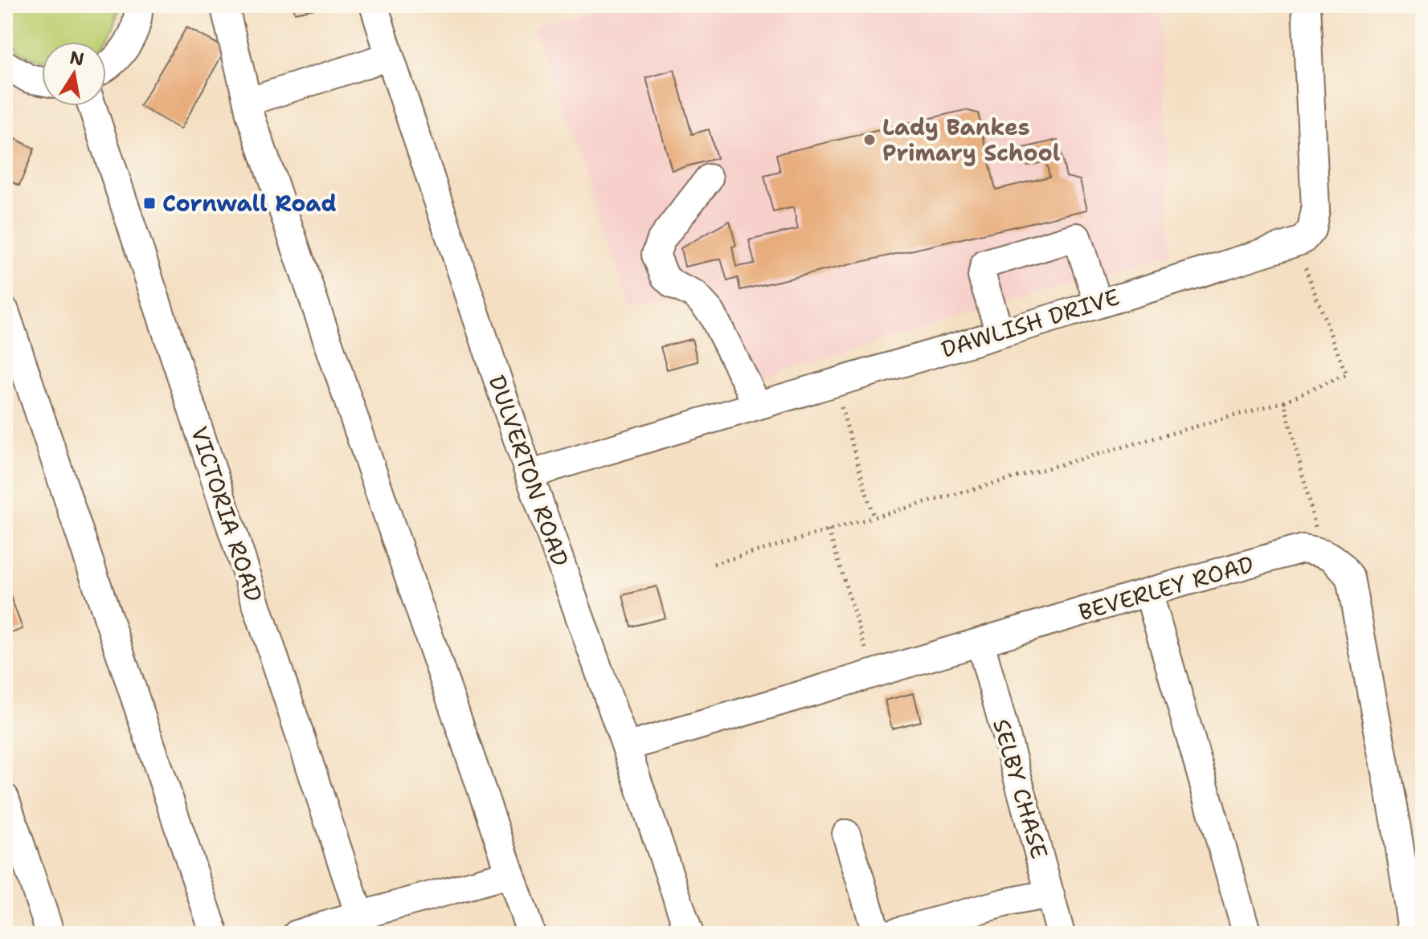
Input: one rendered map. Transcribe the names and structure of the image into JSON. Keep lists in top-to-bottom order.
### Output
{
  "streets": {
    "street": [
      "DAWLISH DRIVE",
      "DULVERTON ROAD",
      "VICTORIA ROAD",
      "BEVERLEY ROAD",
      "SELBY CHASE"
    ]
  },
  "crossings": [
    ["DAWLISH DRIVE", "DULVERTON ROAD"],
    ["DULVERTON ROAD", "BEVERLEY ROAD"],
    ["BEVERLEY ROAD", "SELBY CHASE"]
  ],
  "places": {
    "other": ["Lady Bankes Primary School"],
    "transit": ["Cornwall Road"]
  },
  "north": "top"
}
